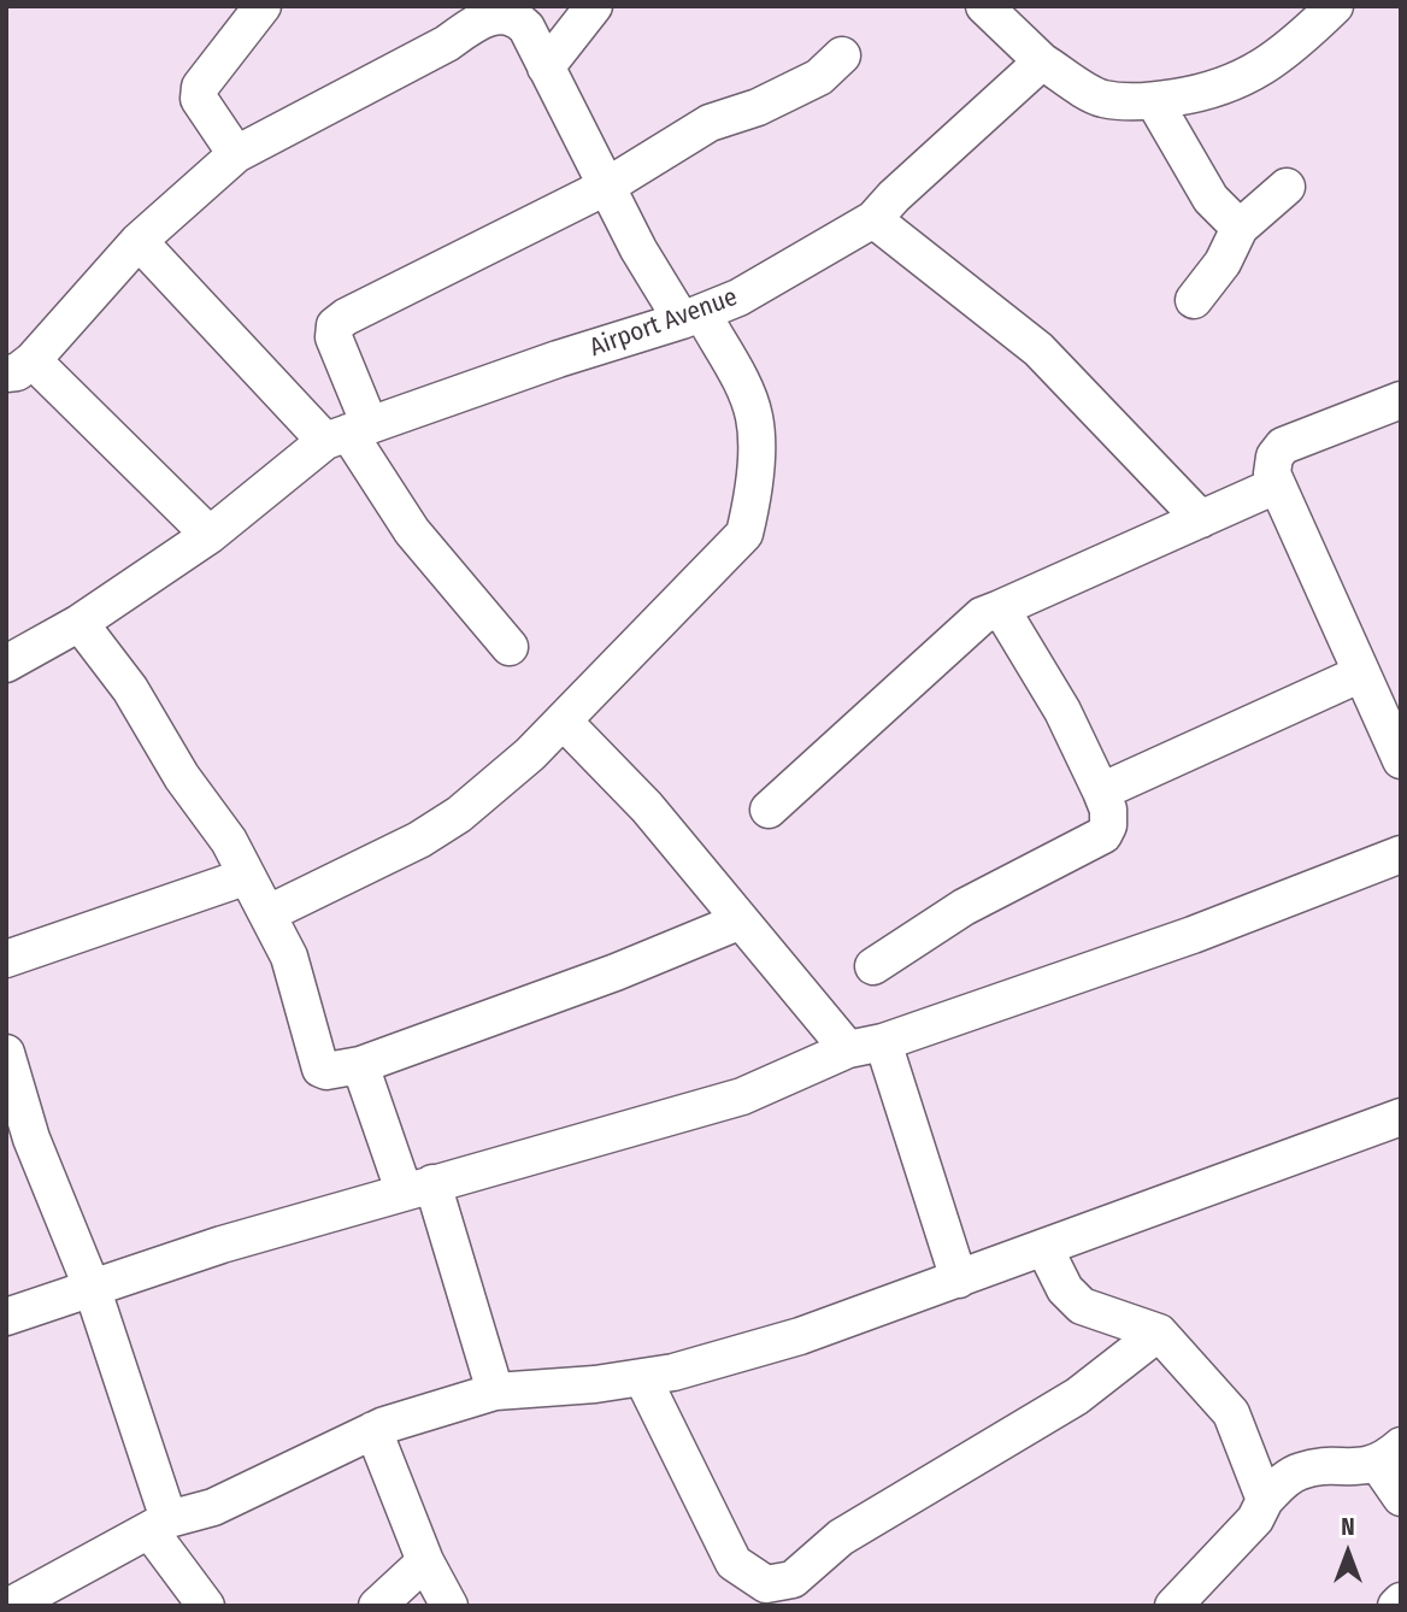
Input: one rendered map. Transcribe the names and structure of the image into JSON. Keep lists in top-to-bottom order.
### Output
{
  "streets": {
    "street": ["Airport Avenue"]
  },
  "north": "top"
}
